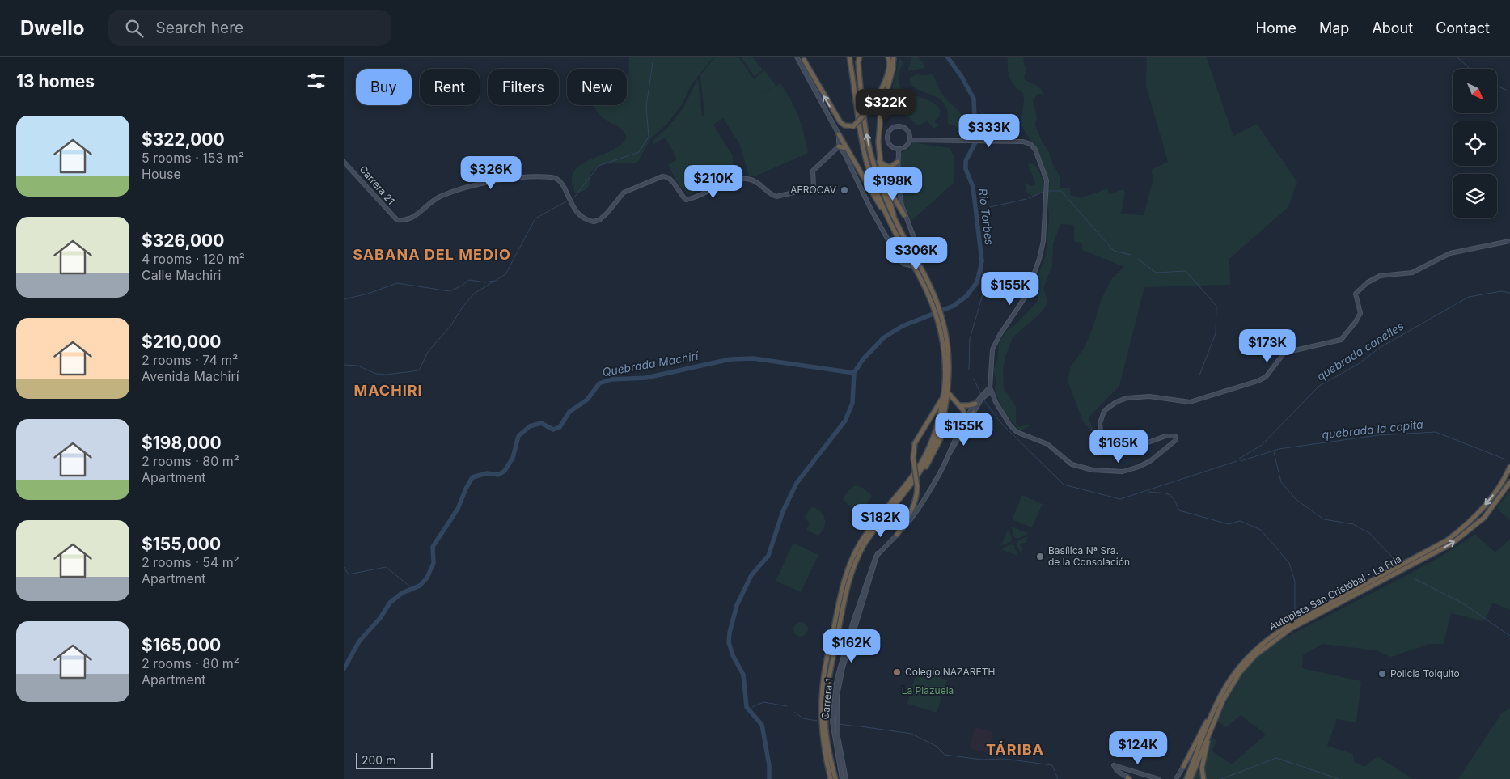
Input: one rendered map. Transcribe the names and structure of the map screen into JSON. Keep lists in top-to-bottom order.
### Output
{
  "streets": {
    "highway": ["Autopista San Cristóbal - La Fría"],
    "street": ["Carrera 21", "Carrera 1"]
  },
  "districts": ["SABANA DEL MEDIO", "MACHIRI", "TÁRIBA"],
  "water": [
    "Río Torbes",
    "quebrada canelles",
    "Quebrada Machirí",
    "quebrada la copita"
  ],
  "parks": ["La Plazuela"],
  "places": [
    "AEROCAV",
    "Basílica Nª Sra. de la Consolación",
    "Colegio NAZARETH",
    "Policia Toiquito"
  ],
  "scale_bar": "200 m",
  "north": "bottom right",
  "page": {
    "header": "Dwello",
    "search": "Search here",
    "nav": [
      "Home",
      "Map",
      "About",
      "Contact"
    ],
    "heading": "13 homes",
    "chip": [
      "Buy",
      "Rent",
      "Filters",
      "New"
    ],
    "price": [
      "$322K",
      "$333K",
      "$326K",
      "$210K",
      "$198K",
      "$306K",
      "$155K",
      "$173K",
      "$155K",
      "$165K",
      "$182K",
      "$162K",
      "$124K"
    ],
    "list": [
      {
        "name": "$322,000",
        "note": "5 rooms · 153 m² · House"
      },
      {
        "name": "$326,000",
        "note": "4 rooms · 120 m² · Calle Machiri"
      },
      {
        "name": "$210,000",
        "note": "2 rooms · 74 m² · Avenida Machirí"
      },
      {
        "name": "$198,000",
        "note": "2 rooms · 80 m² · Apartment"
      },
      {
        "name": "$155,000",
        "note": "2 rooms · 54 m² · Apartment"
      },
      {
        "name": "$165,000",
        "note": "2 rooms · 80 m² · Apartment"
      }
    ],
    "scale": "200 m"
  }
}
